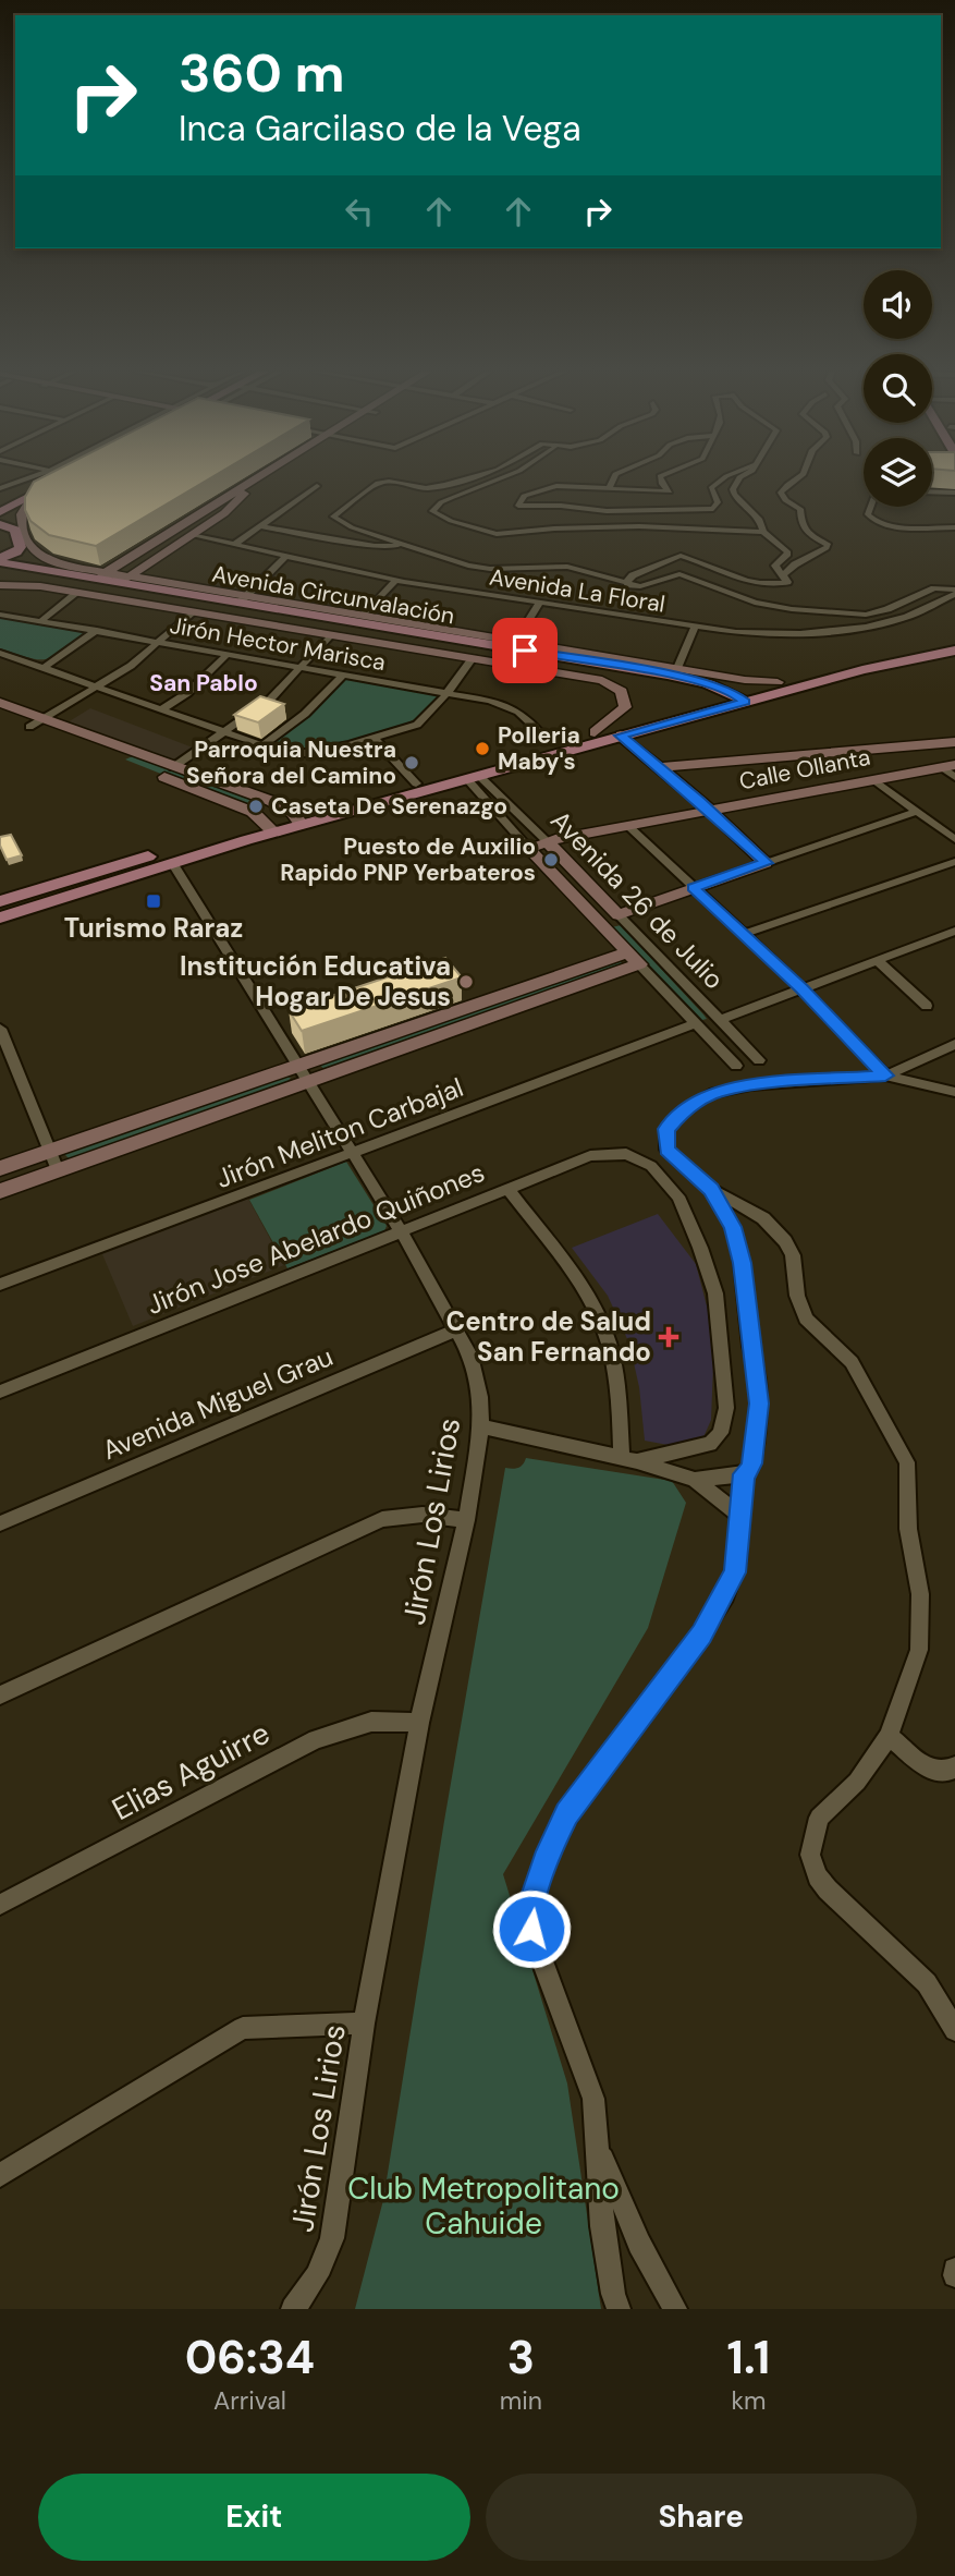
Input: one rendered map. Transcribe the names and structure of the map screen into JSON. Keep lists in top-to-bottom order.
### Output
{
  "streets": {
    "main road": ["Avenida Circunvalación"],
    "street": [
      "Avenida La Floral",
      "Jirón Hector Marisca",
      "Calle Ollanta",
      "Avenida 26 de Julio",
      "Jirón Meliton Carbajal",
      "Jirón Jose Abelardo Quiñones",
      "Avenida Miguel Grau",
      "Jirón Los Lirios",
      "Elias Aguirre"
    ]
  },
  "crossings": [
    ["Calle Ollanta", "Avenida 26 de Julio"],
    ["Avenida 26 de Julio", "Jirón Meliton Carbajal"],
    ["Jirón Meliton Carbajal", "Jirón Los Lirios"],
    ["Jirón Jose Abelardo Quiñones", "Jirón Los Lirios"],
    ["Avenida Miguel Grau", "Jirón Los Lirios"],
    ["Jirón Los Lirios", "Elias Aguirre"]
  ],
  "districts": ["San Pablo"],
  "parks": ["Club Metropolitano Cahuide"],
  "places": {
    "other": [
      "Polleria Maby's",
      "Parroquia Nuestra Señora del Camino",
      "Caseta De Serenazgo",
      "Puesto de Auxilio Rapido PNP Yerbateros",
      "Institución Educativa Hogar De Jesus"
    ],
    "transit": ["Turismo Raraz"],
    "health": ["Centro de Salud San Fernando"]
  },
  "page": {
    "turn": ["360 m", "Inca Garcilaso de la Vega"],
    "eta": [
      "06:34",
      "Arrival",
      "3",
      "min",
      "1.1",
      "km"
    ],
    "buttons": ["Exit", "Share"]
  }
}
